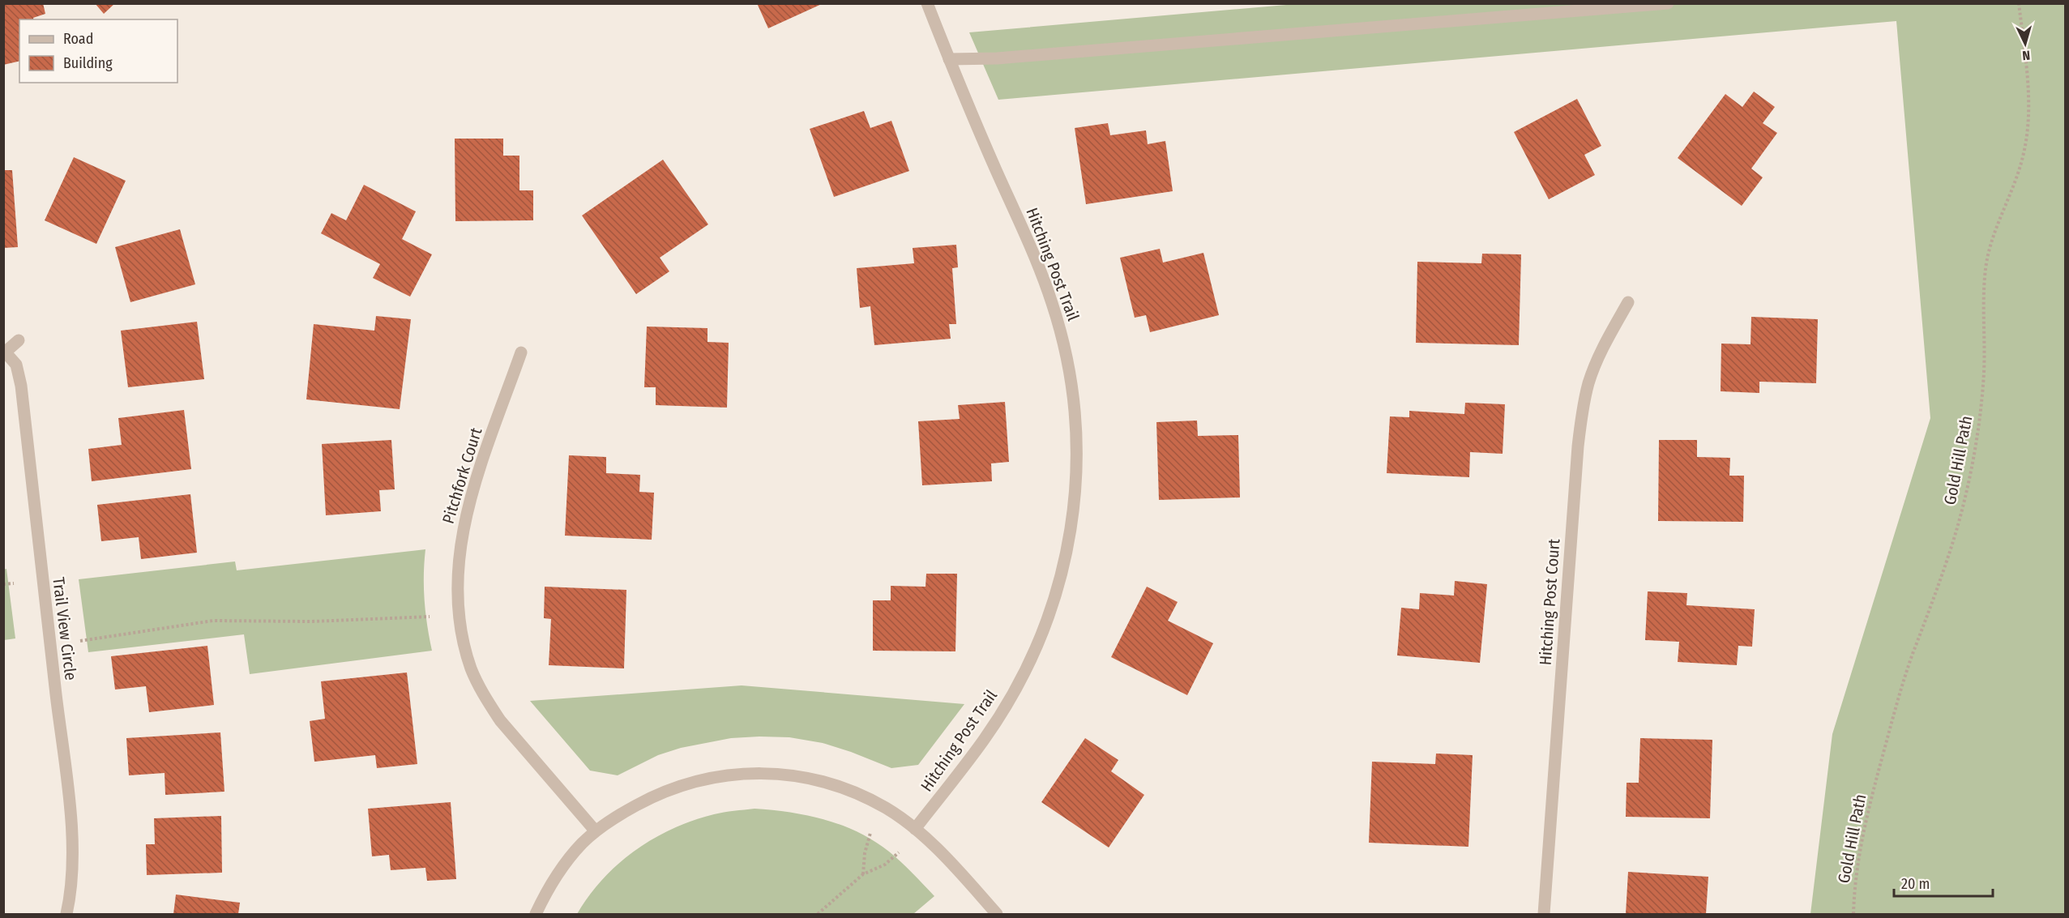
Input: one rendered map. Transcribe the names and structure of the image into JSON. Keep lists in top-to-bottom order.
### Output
{
  "streets": {
    "street": [
      "Hitching Post Trail",
      "Pitchfork Court",
      "Hitching Post Court",
      "Trail View Circle"
    ],
    "path": ["Gold Hill Path"]
  },
  "legend": ["Road", "Building"],
  "scale_bar": "20 m",
  "north": "bottom"
}
